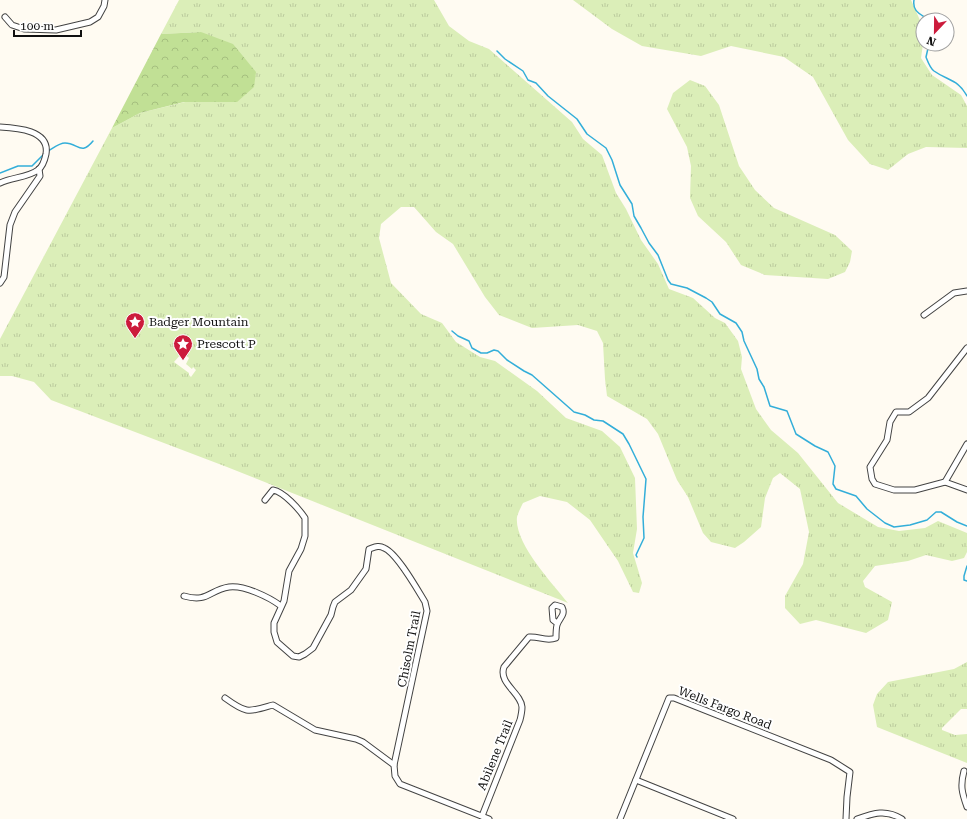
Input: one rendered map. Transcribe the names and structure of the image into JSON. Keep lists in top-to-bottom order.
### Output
{
  "streets": {
    "street": ["Chisolm Trail", "Wells Fargo Road", "Abilene Trail"]
  },
  "places": {
    "place": ["Badger Mountain", "Prescott P"]
  },
  "scale_bar": "100 m",
  "north": "bottom"
}
